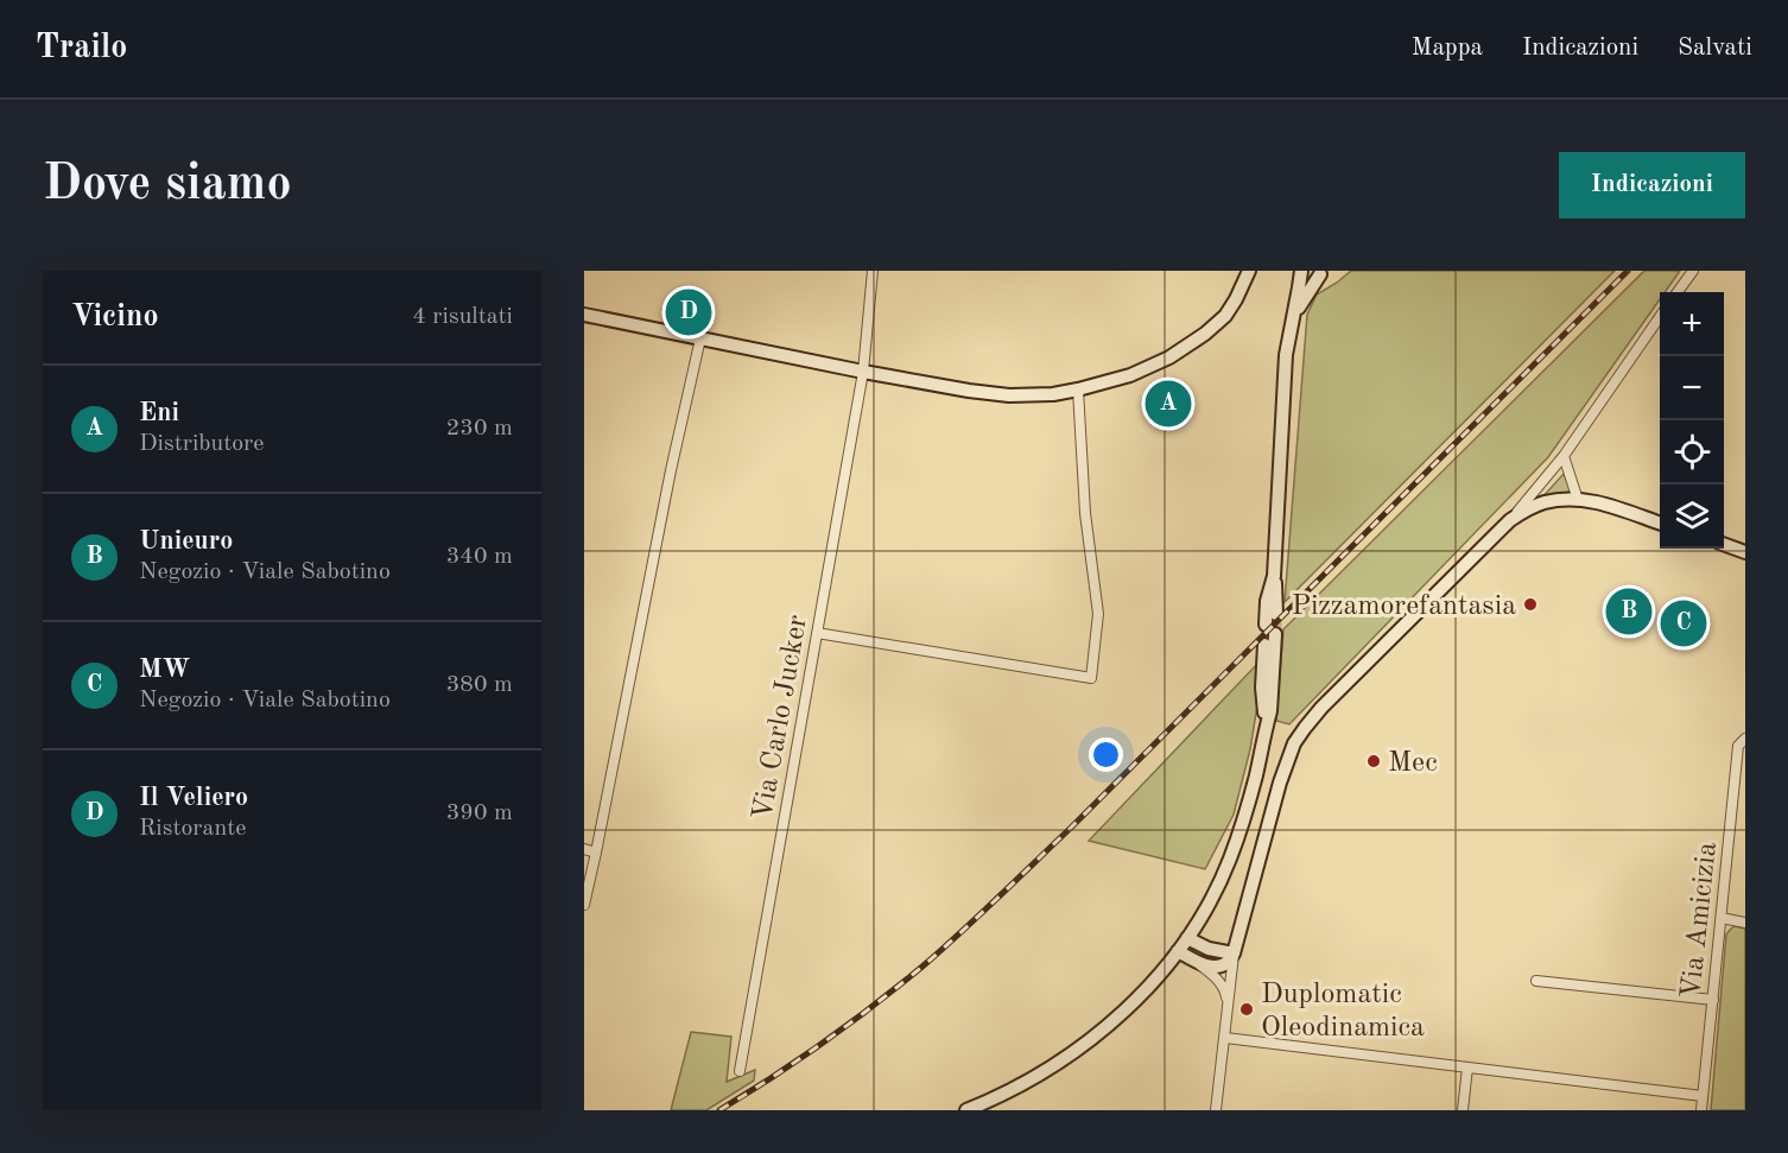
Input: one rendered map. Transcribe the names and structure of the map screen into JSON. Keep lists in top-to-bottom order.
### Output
{
  "streets": {
    "street": ["Via Carlo Jucker", "Via Amicizia"]
  },
  "places": ["Pizzamorefantasia", "Mec", "Duplomatic Oleodinamica"],
  "page": {
    "header": "Trailo",
    "nav": ["Mappa", "Indicazioni", "Salvati"],
    "buttons": "Indicazioni",
    "title": "Dove siamo",
    "heading": ["Vicino", "4 risultati"],
    "pins": [
      "D",
      "A",
      "B",
      "C"
    ],
    "map_buttons": ["+", "−"],
    "list": [
      {
        "mark": "A",
        "name": "Eni",
        "note": "Distributore",
        "value": "230 m"
      },
      {
        "mark": "B",
        "name": "Unieuro",
        "note": "Negozio · Viale Sabotino",
        "value": "340 m"
      },
      {
        "mark": "C",
        "name": "MW",
        "note": "Negozio · Viale Sabotino",
        "value": "380 m"
      },
      {
        "mark": "D",
        "name": "Il Veliero",
        "note": "Ristorante",
        "value": "390 m"
      }
    ]
  }
}
